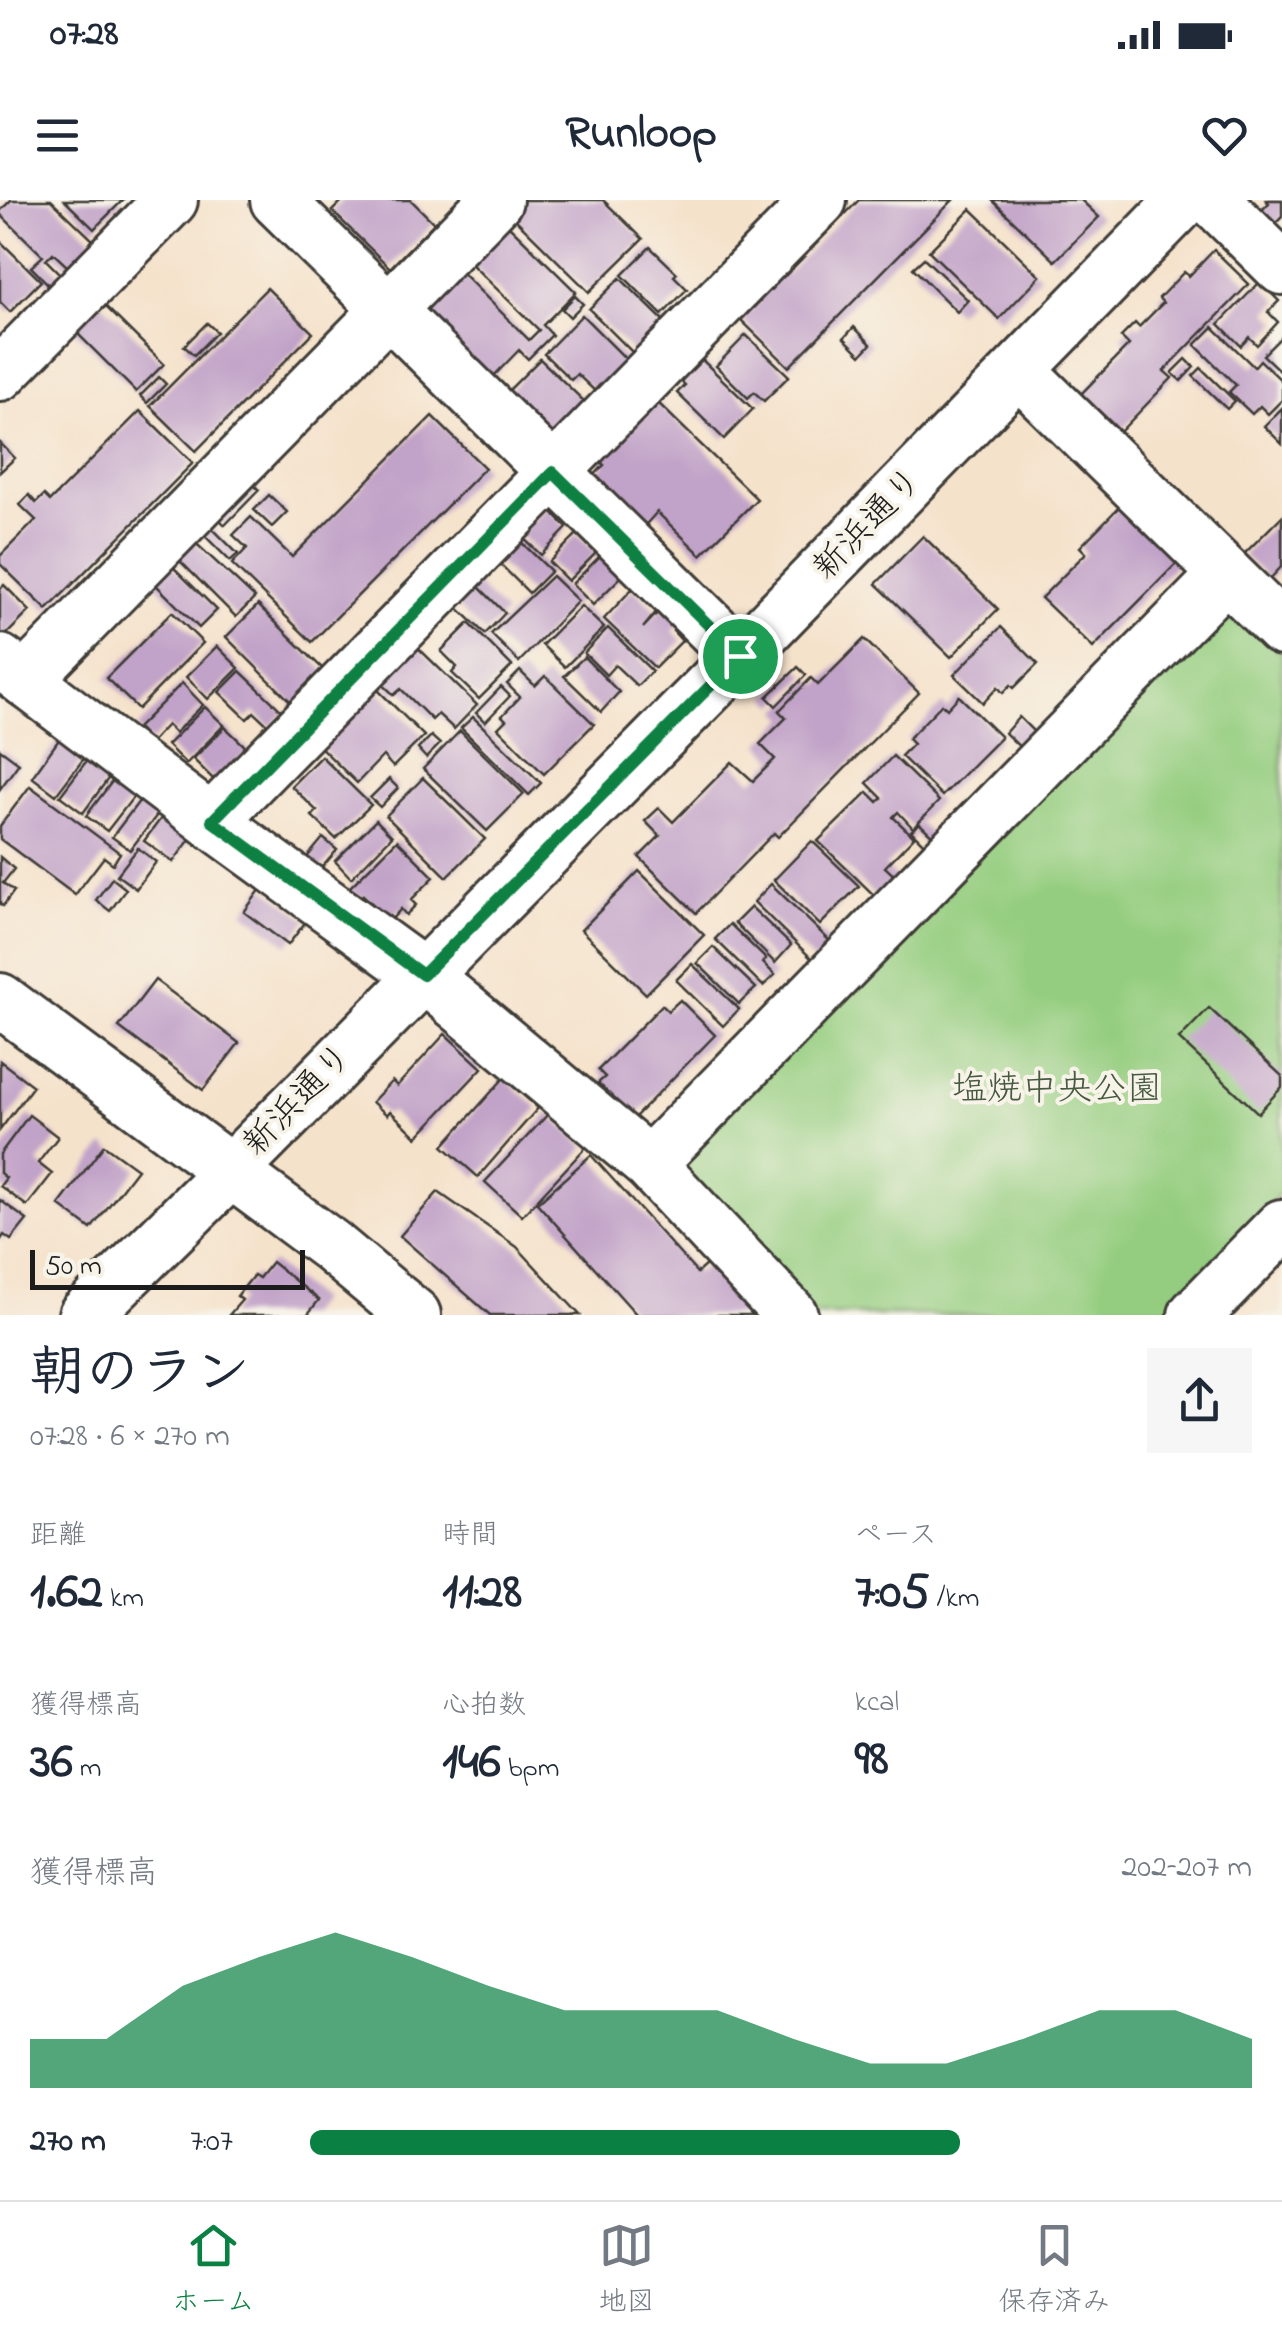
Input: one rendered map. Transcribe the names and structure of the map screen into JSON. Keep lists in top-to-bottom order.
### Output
{
  "streets": {
    "street": ["新浜通り"]
  },
  "parks": ["塩焼中央公園"],
  "scale_bar": "50 m",
  "page": {
    "status": "07:28",
    "header": "Runloop",
    "scale": "50 m",
    "heading": ["朝のラン", "07:28 · 6 × 270 m"],
    "stats": [
      ["距離", "1.62 km"],
      ["時間", "11:28"],
      ["ペース", "7:05 /km"],
      ["獲得標高", "36 m"],
      ["心拍数", "146 bpm"],
      ["kcal", "98"]
    ],
    "chart": ["獲得標高", "202–207 m"],
    "list": [
      {
        "name": "270 m",
        "note": "7:07"
      }
    ],
    "tabs": ["ホーム", "地図", "保存済み"]
  }
}
